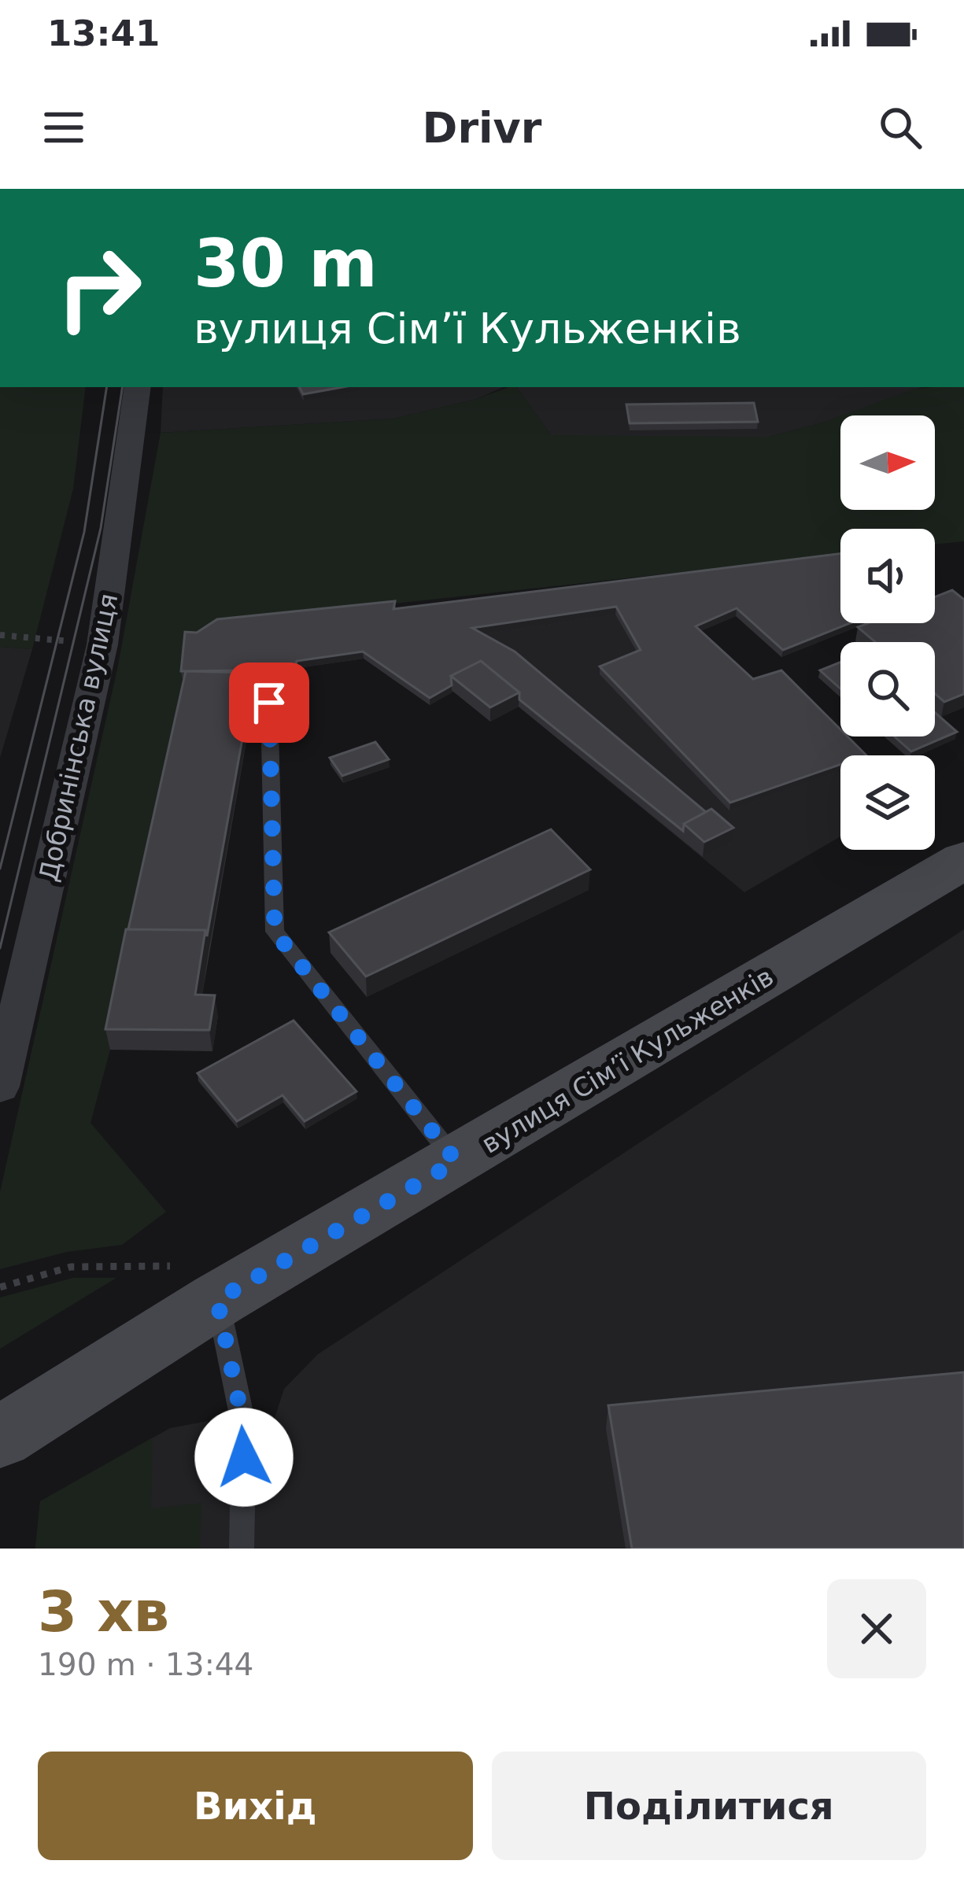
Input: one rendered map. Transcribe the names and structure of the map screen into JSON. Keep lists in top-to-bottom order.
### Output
{
  "streets": {
    "main road": ["вулиця Сімʼї Кульженків"],
    "street": ["Добринінська вулиця"]
  },
  "north": "right",
  "page": {
    "status": "13:41",
    "header": "Drivr",
    "turn": ["30 m", "вулиця Сімʼї Кульженків"],
    "heading": ["3 хв", "190 m · 13:44"],
    "buttons": ["Вихід", "Поділитися"]
  }
}
